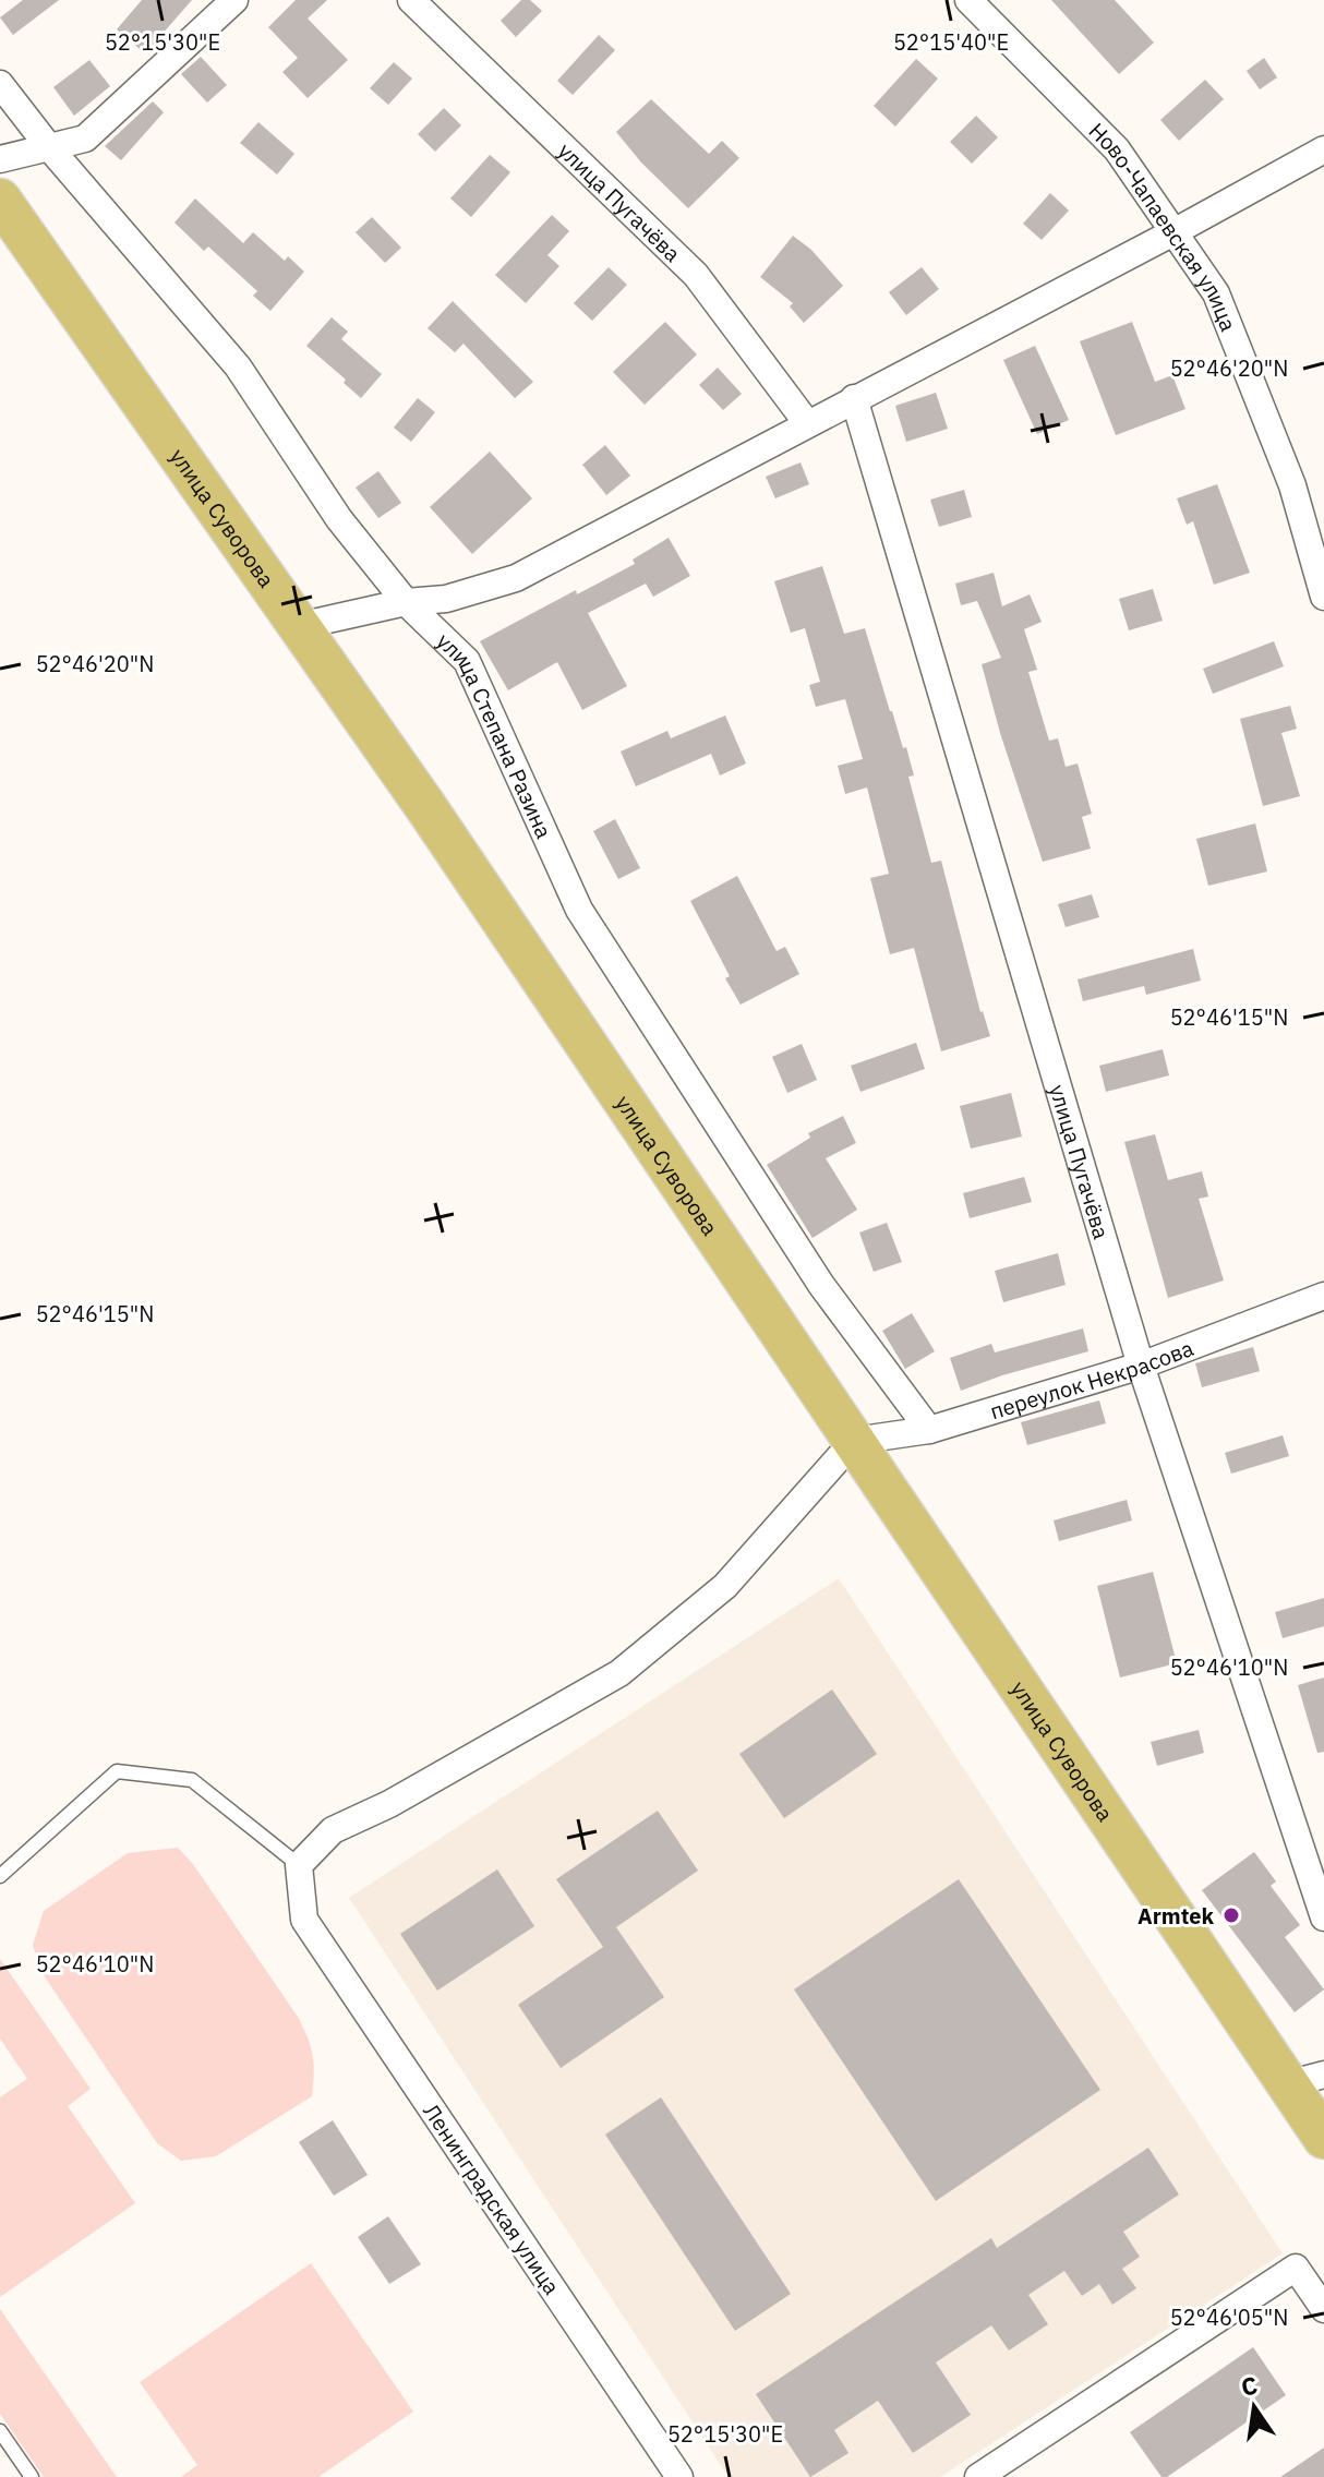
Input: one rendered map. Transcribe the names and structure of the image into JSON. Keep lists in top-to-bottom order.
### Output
{
  "streets": {
    "main road": ["улица Суворова"],
    "street": [
      "улица Пугачёва",
      "Ново-Чапаевская улица",
      "улица Степана Разина",
      "переулок Некрасова",
      "Ленинградская улица"
    ]
  },
  "crossings": [
    ["улица Пугачёва", "переулок Некрасова"],
    ["улица Суворова", "переулок Некрасова"],
    ["улица Степана Разина", "переулок Некрасова"]
  ],
  "places": ["Armtek"],
  "north": "top",
  "coordinates": [
    "52°15'30\"E",
    "52°15'40\"E",
    "52°46'20\"N",
    "52°46'15\"N",
    "52°46'10\"N",
    "52°46'05\"N"
  ]
}
